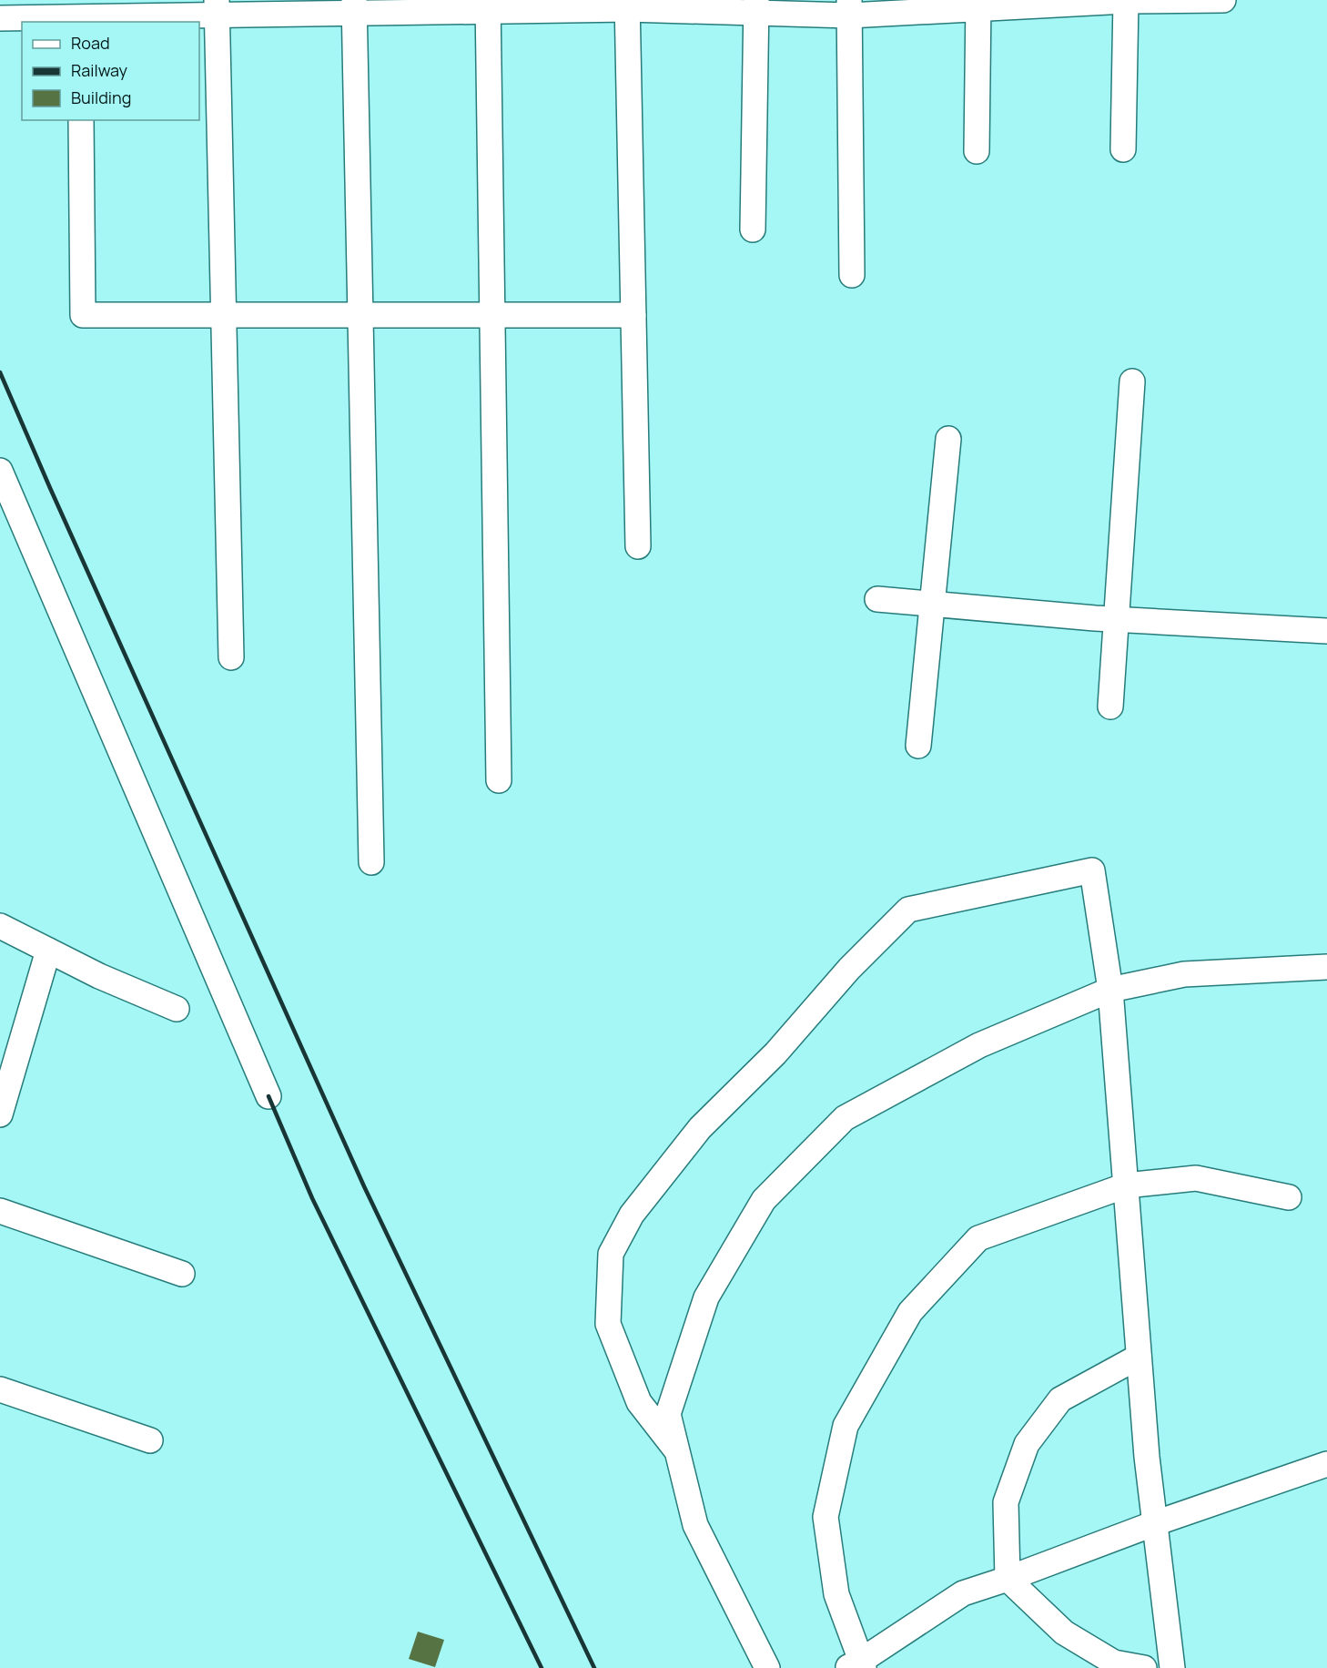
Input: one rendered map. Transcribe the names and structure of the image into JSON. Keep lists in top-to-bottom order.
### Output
{
  "legend": ["Road", "Railway", "Building"]
}
